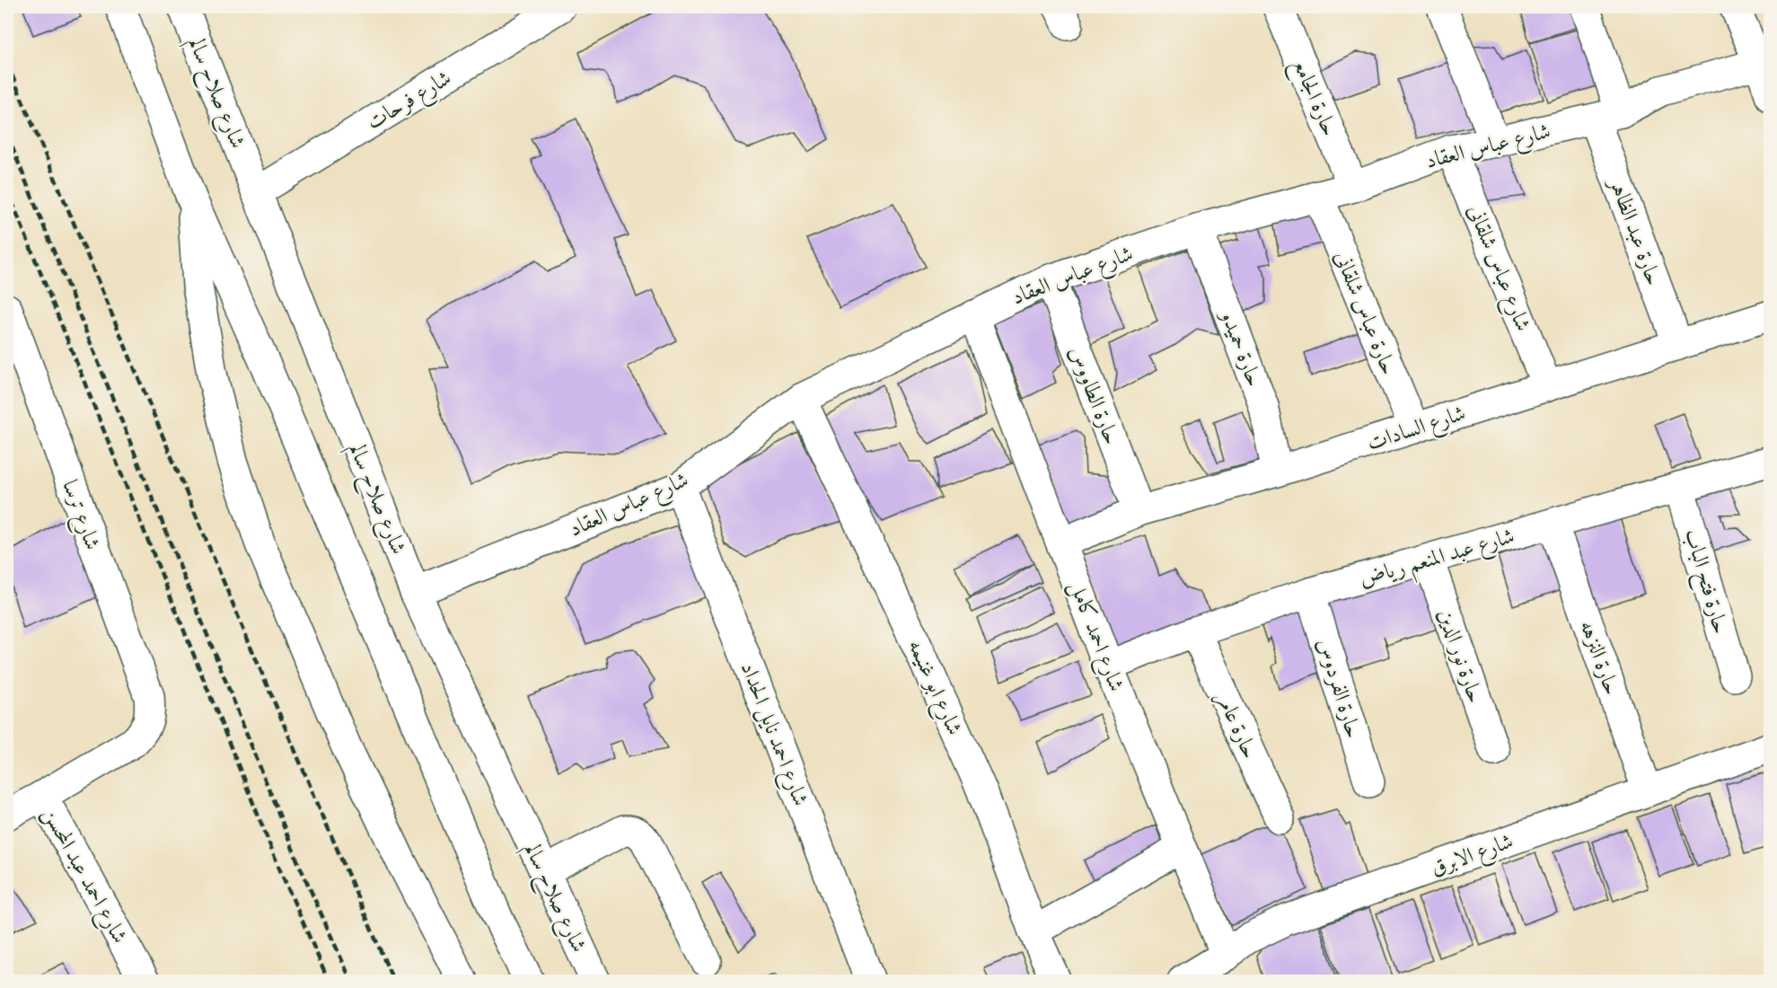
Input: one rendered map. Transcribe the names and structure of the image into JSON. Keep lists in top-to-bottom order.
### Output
{
  "streets": {
    "main road": [
      "شارع صلاح سالم",
      "حارة الجامع",
      "شارع فرحات",
      "شارع عباس العقاد",
      "حارة عبد الظاهر",
      "شارع عباس شلقانى",
      "حارة عباس شلقانى",
      "حارة حميدو",
      "حارة الطاووس",
      "شارع السادات",
      "شارع ترسا",
      "شارع عبد المنعم رياض",
      "حارة فتح الباب",
      "شارع احمد كامل",
      "حارة نور الدين",
      "حارة النزهه",
      "شارع ابو غنيمه",
      "حارة الفردوس",
      "حارة عامر",
      "شارع احمد نايل الحداد",
      "شارع الابرق",
      "شارع احمد عبد المحسن"
    ]
  },
  "crossings": [
    ["شارع صلاح سالم", "شارع فرحات"],
    ["شارع صلاح سالم", "شارع عباس العقاد"],
    ["حارة الجامع", "شارع عباس العقاد"],
    ["شارع عباس العقاد", "حارة عبد الظاهر"],
    ["شارع عباس العقاد", "شارع عباس شلقانى"],
    ["شارع عباس العقاد", "حارة عباس شلقانى"],
    ["شارع عباس العقاد", "حارة حميدو"],
    ["شارع عباس العقاد", "حارة الطاووس"],
    ["شارع عباس العقاد", "شارع احمد كامل"],
    ["شارع عباس العقاد", "شارع ابو غنيمه"],
    ["شارع عباس العقاد", "شارع احمد نايل الحداد"],
    ["حارة عبد الظاهر", "شارع السادات"],
    ["شارع عباس شلقانى", "شارع السادات"],
    ["حارة عباس شلقانى", "شارع السادات"],
    ["حارة حميدو", "شارع السادات"],
    ["حارة الطاووس", "شارع السادات"],
    ["شارع السادات", "شارع احمد كامل"],
    ["شارع ترسا", "شارع احمد عبد المحسن"],
    ["شارع عبد المنعم رياض", "حارة فتح الباب"],
    ["شارع عبد المنعم رياض", "شارع احمد كامل"],
    ["شارع عبد المنعم رياض", "حارة نور الدين"],
    ["شارع عبد المنعم رياض", "حارة النزهه"],
    ["شارع عبد المنعم رياض", "حارة الفردوس"],
    ["شارع عبد المنعم رياض", "حارة عامر"],
    ["شارع احمد كامل", "شارع الابرق"],
    ["حارة النزهه", "شارع الابرق"]
  ]
}
